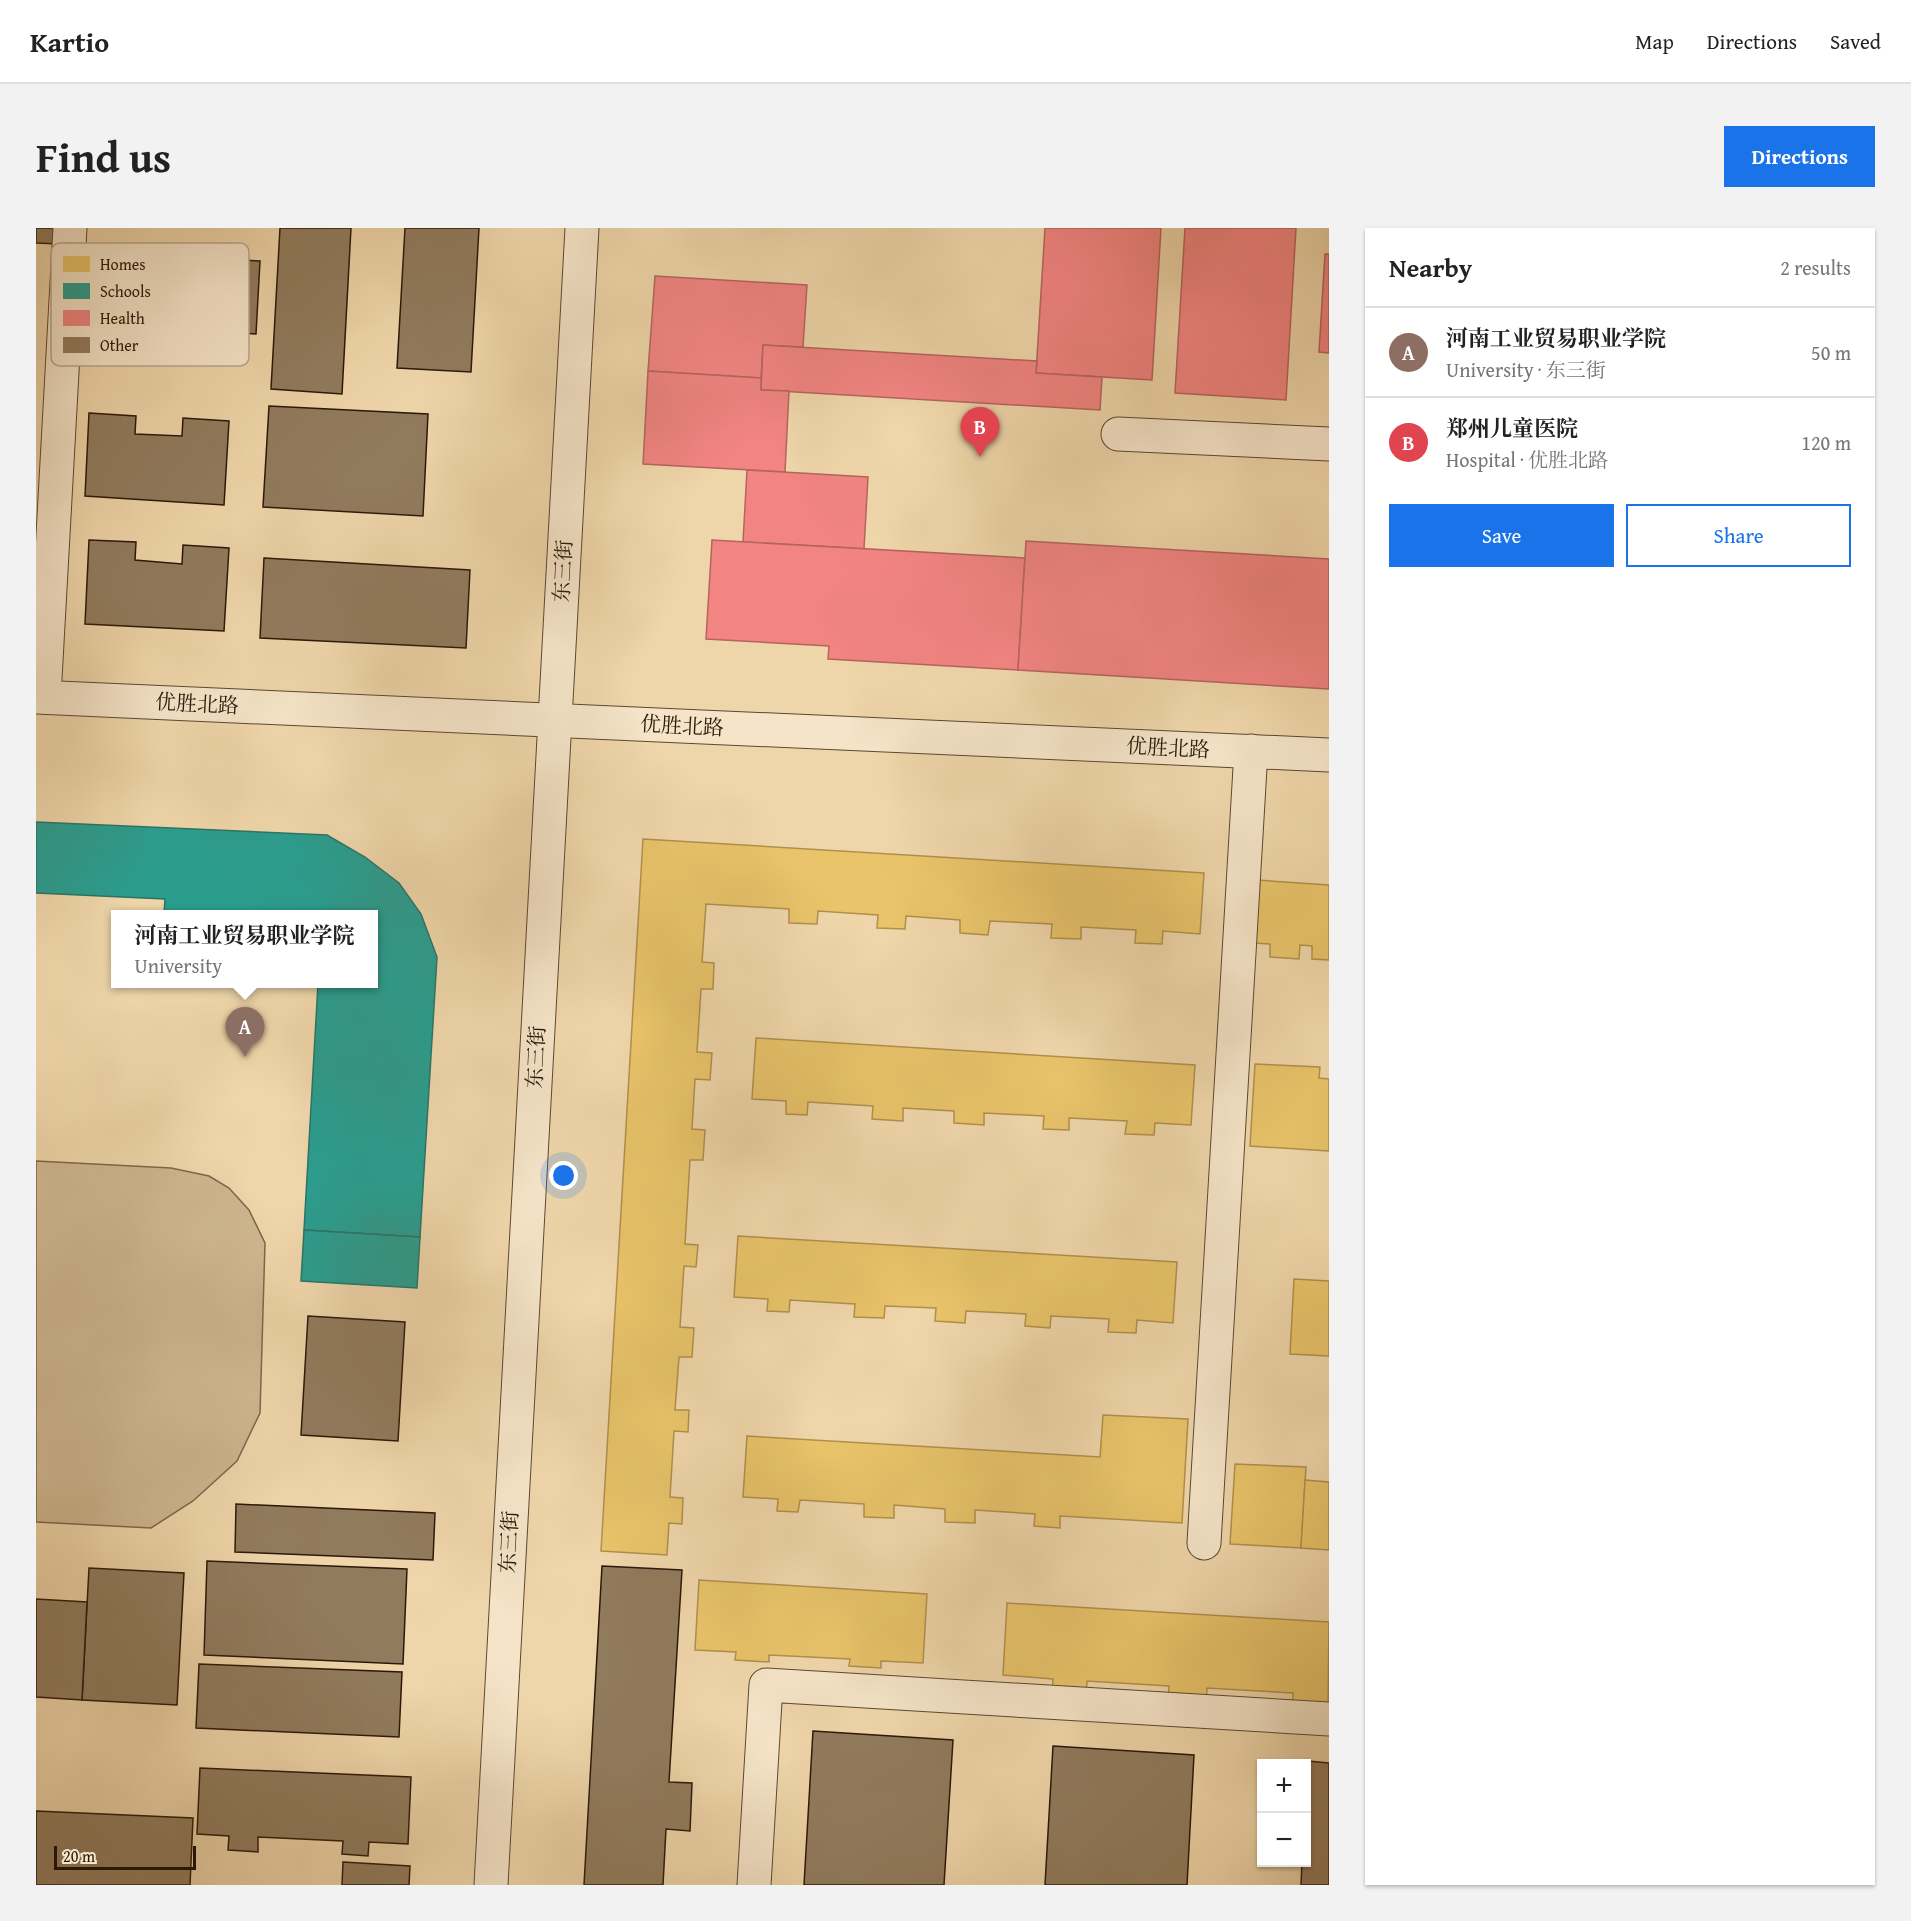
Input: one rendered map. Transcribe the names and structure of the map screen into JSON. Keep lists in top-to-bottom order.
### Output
{
  "streets": {
    "street": ["东三街", "优胜北路"]
  },
  "crossings": [
    ["东三街", "优胜北路"]
  ],
  "legend": [
    "Homes",
    "Schools",
    "Health",
    "Other"
  ],
  "scale_bar": "20 m",
  "page": {
    "header": "Kartio",
    "nav": ["Map", "Directions", "Saved"],
    "title": "Find us",
    "buttons": [
      "Directions",
      ["Save", "Share"]
    ],
    "heading": ["Nearby", "2 results"],
    "list": [
      {
        "mark": "A",
        "name": "河南工业贸易职业学院",
        "note": "University · 东三街",
        "value": "50 m"
      },
      {
        "mark": "B",
        "name": "郑州儿童医院",
        "note": "Hospital · 优胜北路",
        "value": "120 m"
      }
    ],
    "pins": ["B", "A"],
    "popup": ["河南工业贸易职业学院", "University"],
    "map_buttons": ["+", "−"],
    "scale": "20 m"
  }
}
